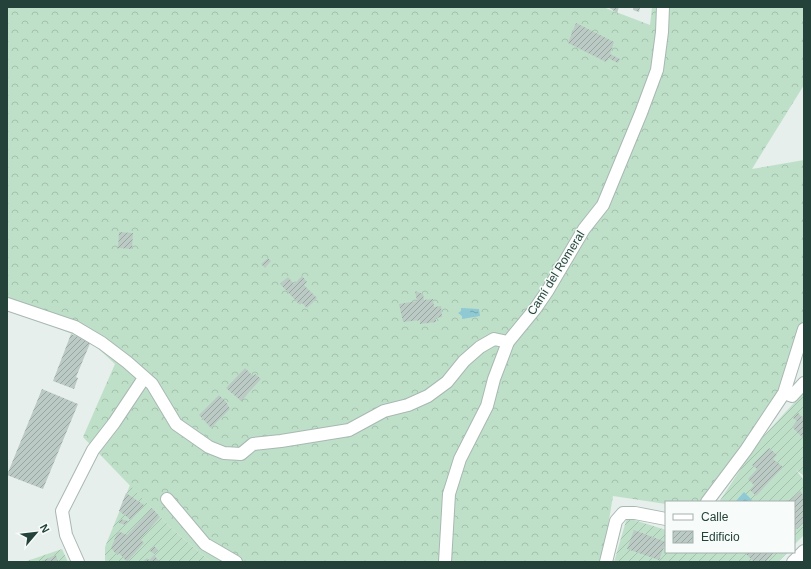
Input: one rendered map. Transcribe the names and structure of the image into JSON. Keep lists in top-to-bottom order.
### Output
{
  "streets": {
    "street": ["Camí del Romeral"]
  },
  "legend": ["Calle", "Edificio"],
  "north": "top right"
}
